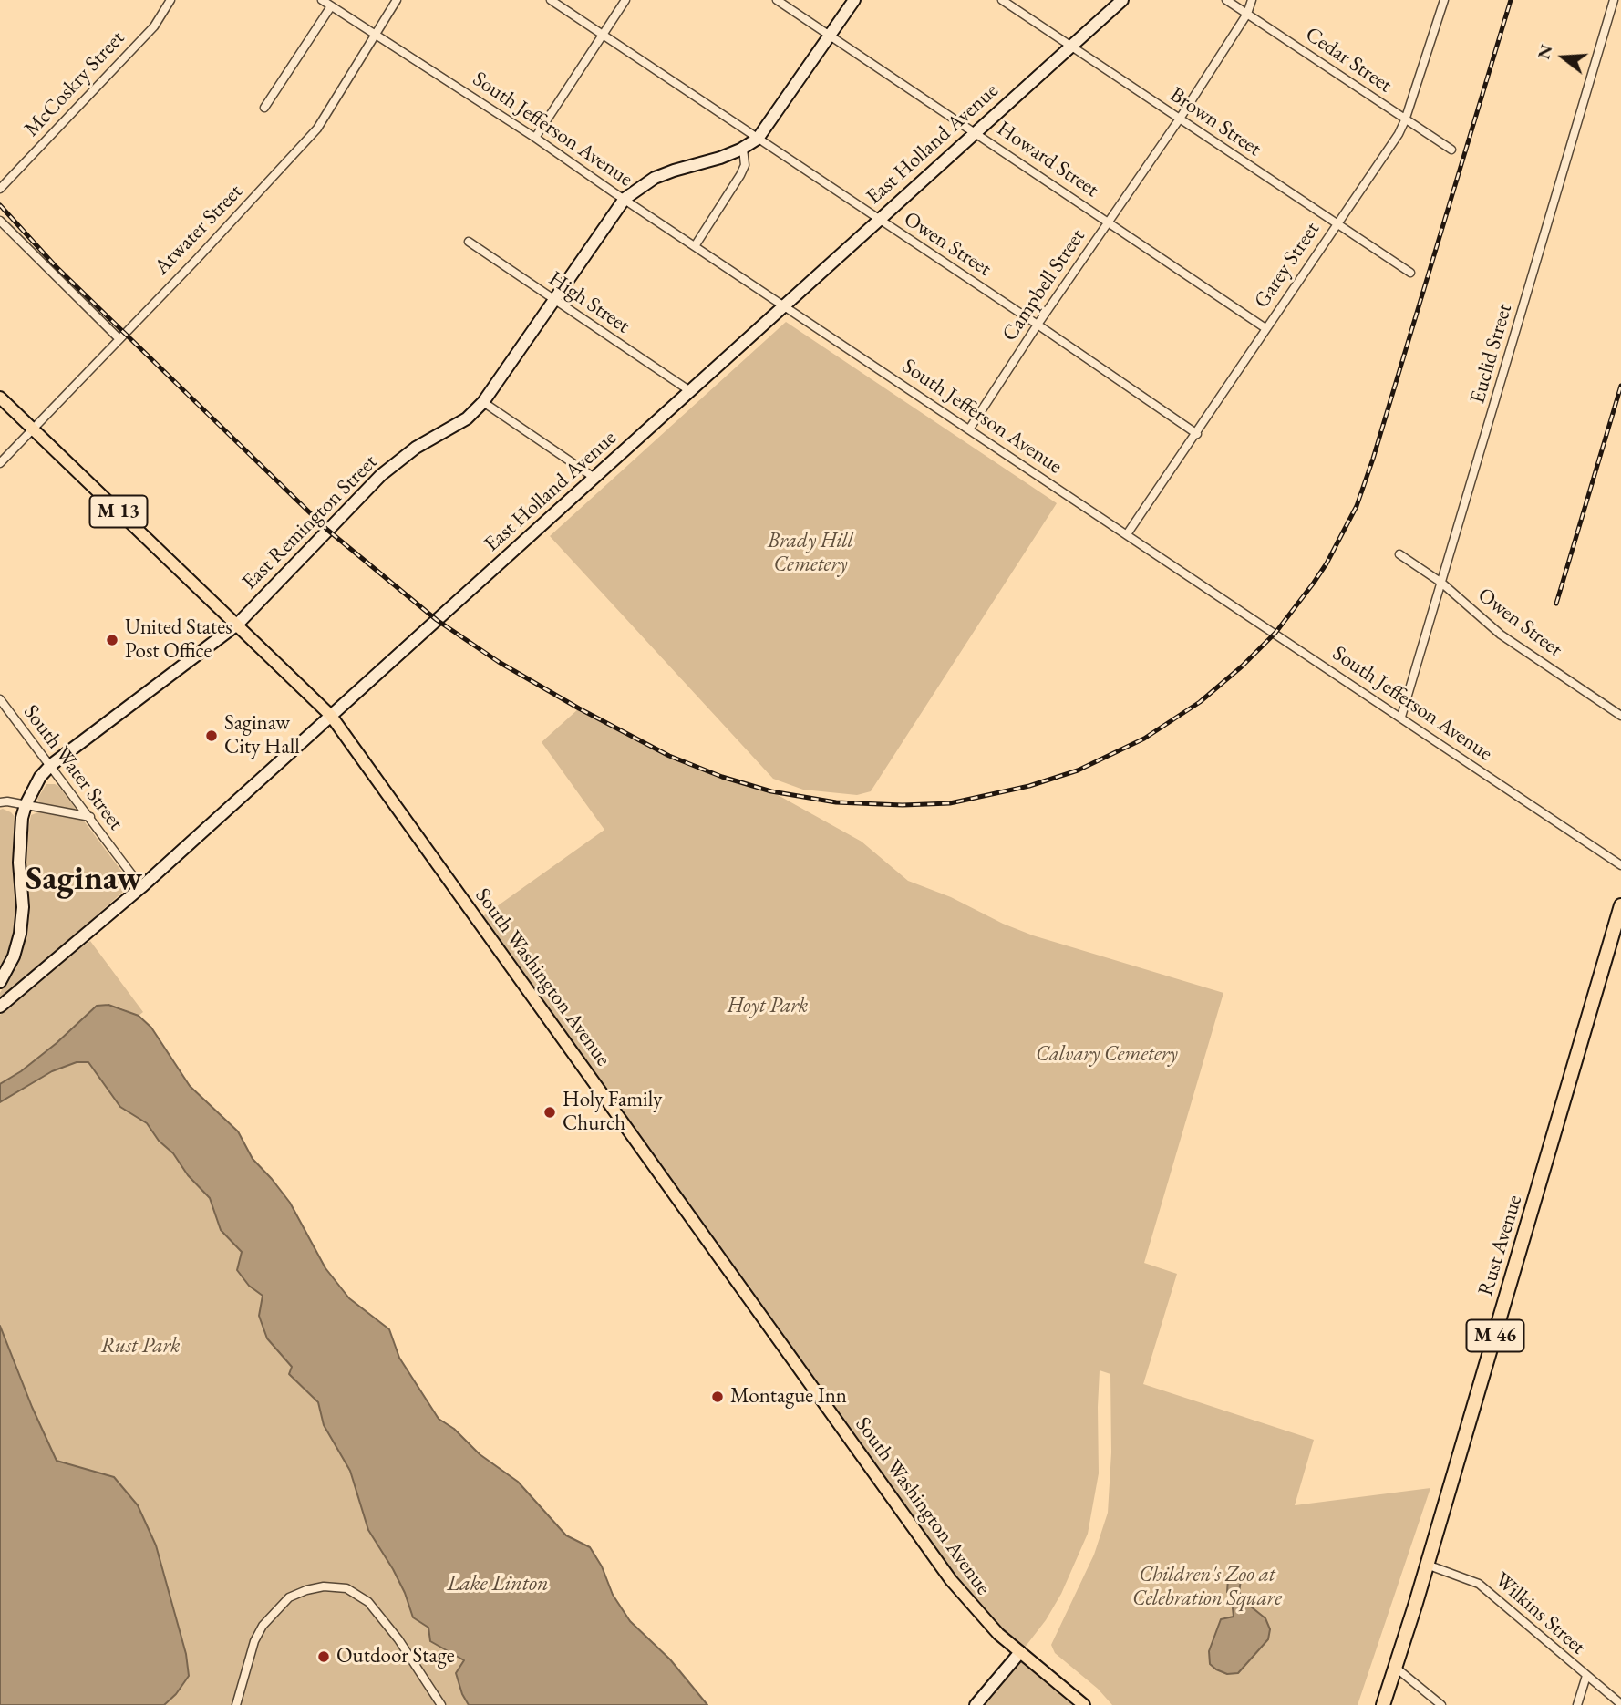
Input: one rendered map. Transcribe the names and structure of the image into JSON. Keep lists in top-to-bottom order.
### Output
{
  "streets": {
    "highway": ["Rust Avenue", "M 46"],
    "main road": [
      "East Holland Avenue",
      "M 13",
      "East Remington Street",
      "South Washington Avenue"
    ],
    "street": [
      "Cedar Street",
      "McCoskry Street",
      "Brown Street",
      "South Jefferson Avenue",
      "Howard Street",
      "Atwater Street",
      "Owen Street",
      "Garey Street",
      "Campbell Street",
      "High Street",
      "Euclid Street",
      "South Water Street",
      "Wilkins Street"
    ]
  },
  "crossings": [
    ["Cedar Street", "Garey Street"],
    ["Cedar Street", "Campbell Street"],
    ["Brown Street", "East Holland Avenue"],
    ["Brown Street", "Garey Street"],
    ["Brown Street", "Campbell Street"],
    ["South Jefferson Avenue", "East Holland Avenue"],
    ["South Jefferson Avenue", "Atwater Street"],
    ["South Jefferson Avenue", "Garey Street"],
    ["South Jefferson Avenue", "Campbell Street"],
    ["South Jefferson Avenue", "Euclid Street"],
    ["South Jefferson Avenue", "East Remington Street"],
    ["East Holland Avenue", "Howard Street"],
    ["East Holland Avenue", "Owen Street"],
    ["East Holland Avenue", "High Street"],
    ["East Holland Avenue", "South Water Street"],
    ["East Holland Avenue", "South Washington Avenue"],
    ["Howard Street", "Garey Street"],
    ["Howard Street", "Campbell Street"],
    ["Howard Street", "East Remington Street"],
    ["Atwater Street", "South Washington Avenue"],
    ["Owen Street", "Garey Street"],
    ["Owen Street", "Campbell Street"],
    ["Owen Street", "Euclid Street"],
    ["Owen Street", "East Remington Street"],
    ["High Street", "East Remington Street"],
    ["East Remington Street", "South Water Street"],
    ["East Remington Street", "South Washington Avenue"],
    ["Rust Avenue", "Wilkins Street"]
  ],
  "districts": ["Saginaw"],
  "water": ["Lake Linton"],
  "parks": [
    "Brady Hill Cemetery",
    "Hoyt Park",
    "Calvary Cemetery",
    "Rust Park",
    "Children's Zoo at Celebration Square"
  ],
  "places": [
    "United States Post Office",
    "Saginaw City Hall",
    "Holy Family Church",
    "Montague Inn",
    "Outdoor Stage"
  ],
  "north": "left"
}
